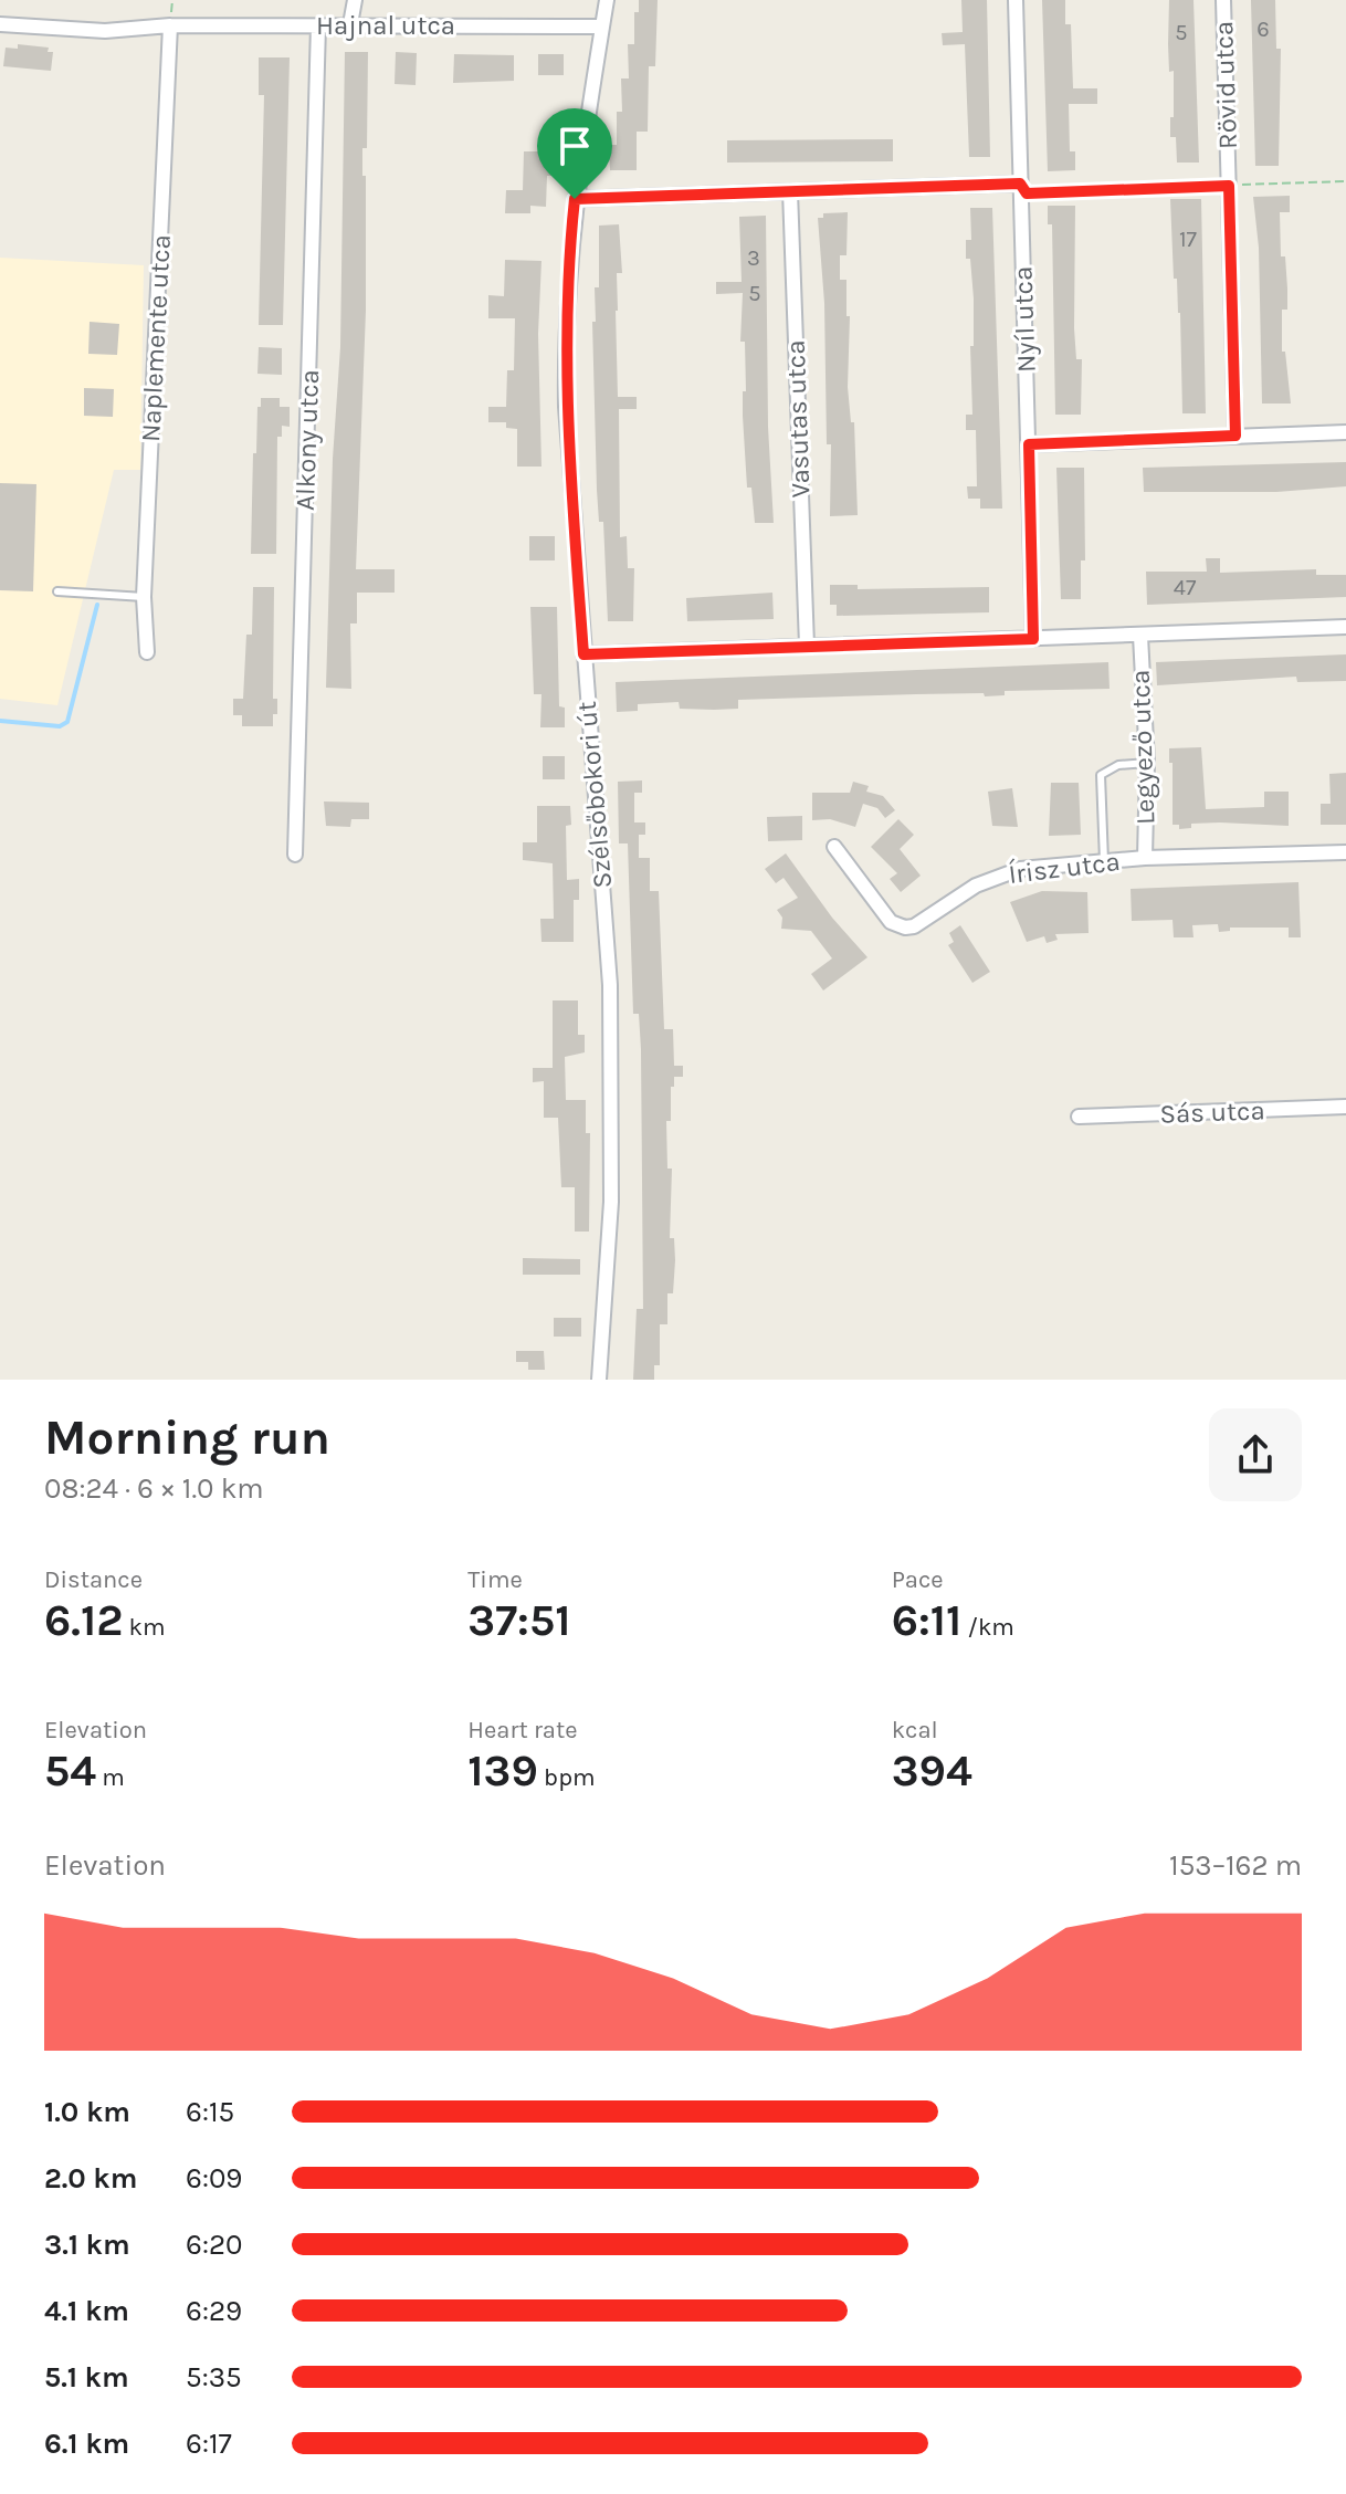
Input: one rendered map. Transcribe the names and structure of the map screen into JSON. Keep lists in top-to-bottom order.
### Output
{
  "streets": {
    "street": [
      "Hajnal utca",
      "Rövid utca",
      "Nyíl utca",
      "Naplemente utca",
      "Vasutas utca",
      "Alkony utca",
      "Legyező utca",
      "Szélsőbokori út",
      "Írisz utca",
      "Sás utca"
    ]
  },
  "crossings": [
    ["Hajnal utca", "Naplemente utca"],
    ["Hajnal utca", "Alkony utca"],
    ["Hajnal utca", "Szélsőbokori út"],
    ["Nyíl utca", "Legyező utca"],
    ["Vasutas utca", "Legyező utca"],
    ["Legyező utca", "Szélsőbokori út"],
    ["Legyező utca", "Írisz utca"]
  ],
  "house_numbers": [
    "6",
    "5",
    "17",
    "3",
    "5",
    "47"
  ],
  "page": {
    "heading": ["Morning run", "08:24 · 6 × 1.0 km"],
    "stats": [
      ["Distance", "6.12 km"],
      ["Time", "37:51"],
      ["Pace", "6:11 /km"],
      ["Elevation", "54 m"],
      ["Heart rate", "139 bpm"],
      ["kcal", "394"]
    ],
    "chart": ["Elevation", "153–162 m"],
    "list": [
      {
        "name": "1.0 km",
        "note": "6:15"
      },
      {
        "name": "2.0 km",
        "note": "6:09"
      },
      {
        "name": "3.1 km",
        "note": "6:20"
      },
      {
        "name": "4.1 km",
        "note": "6:29"
      },
      {
        "name": "5.1 km",
        "note": "5:35"
      },
      {
        "name": "6.1 km",
        "note": "6:17"
      }
    ]
  }
}
